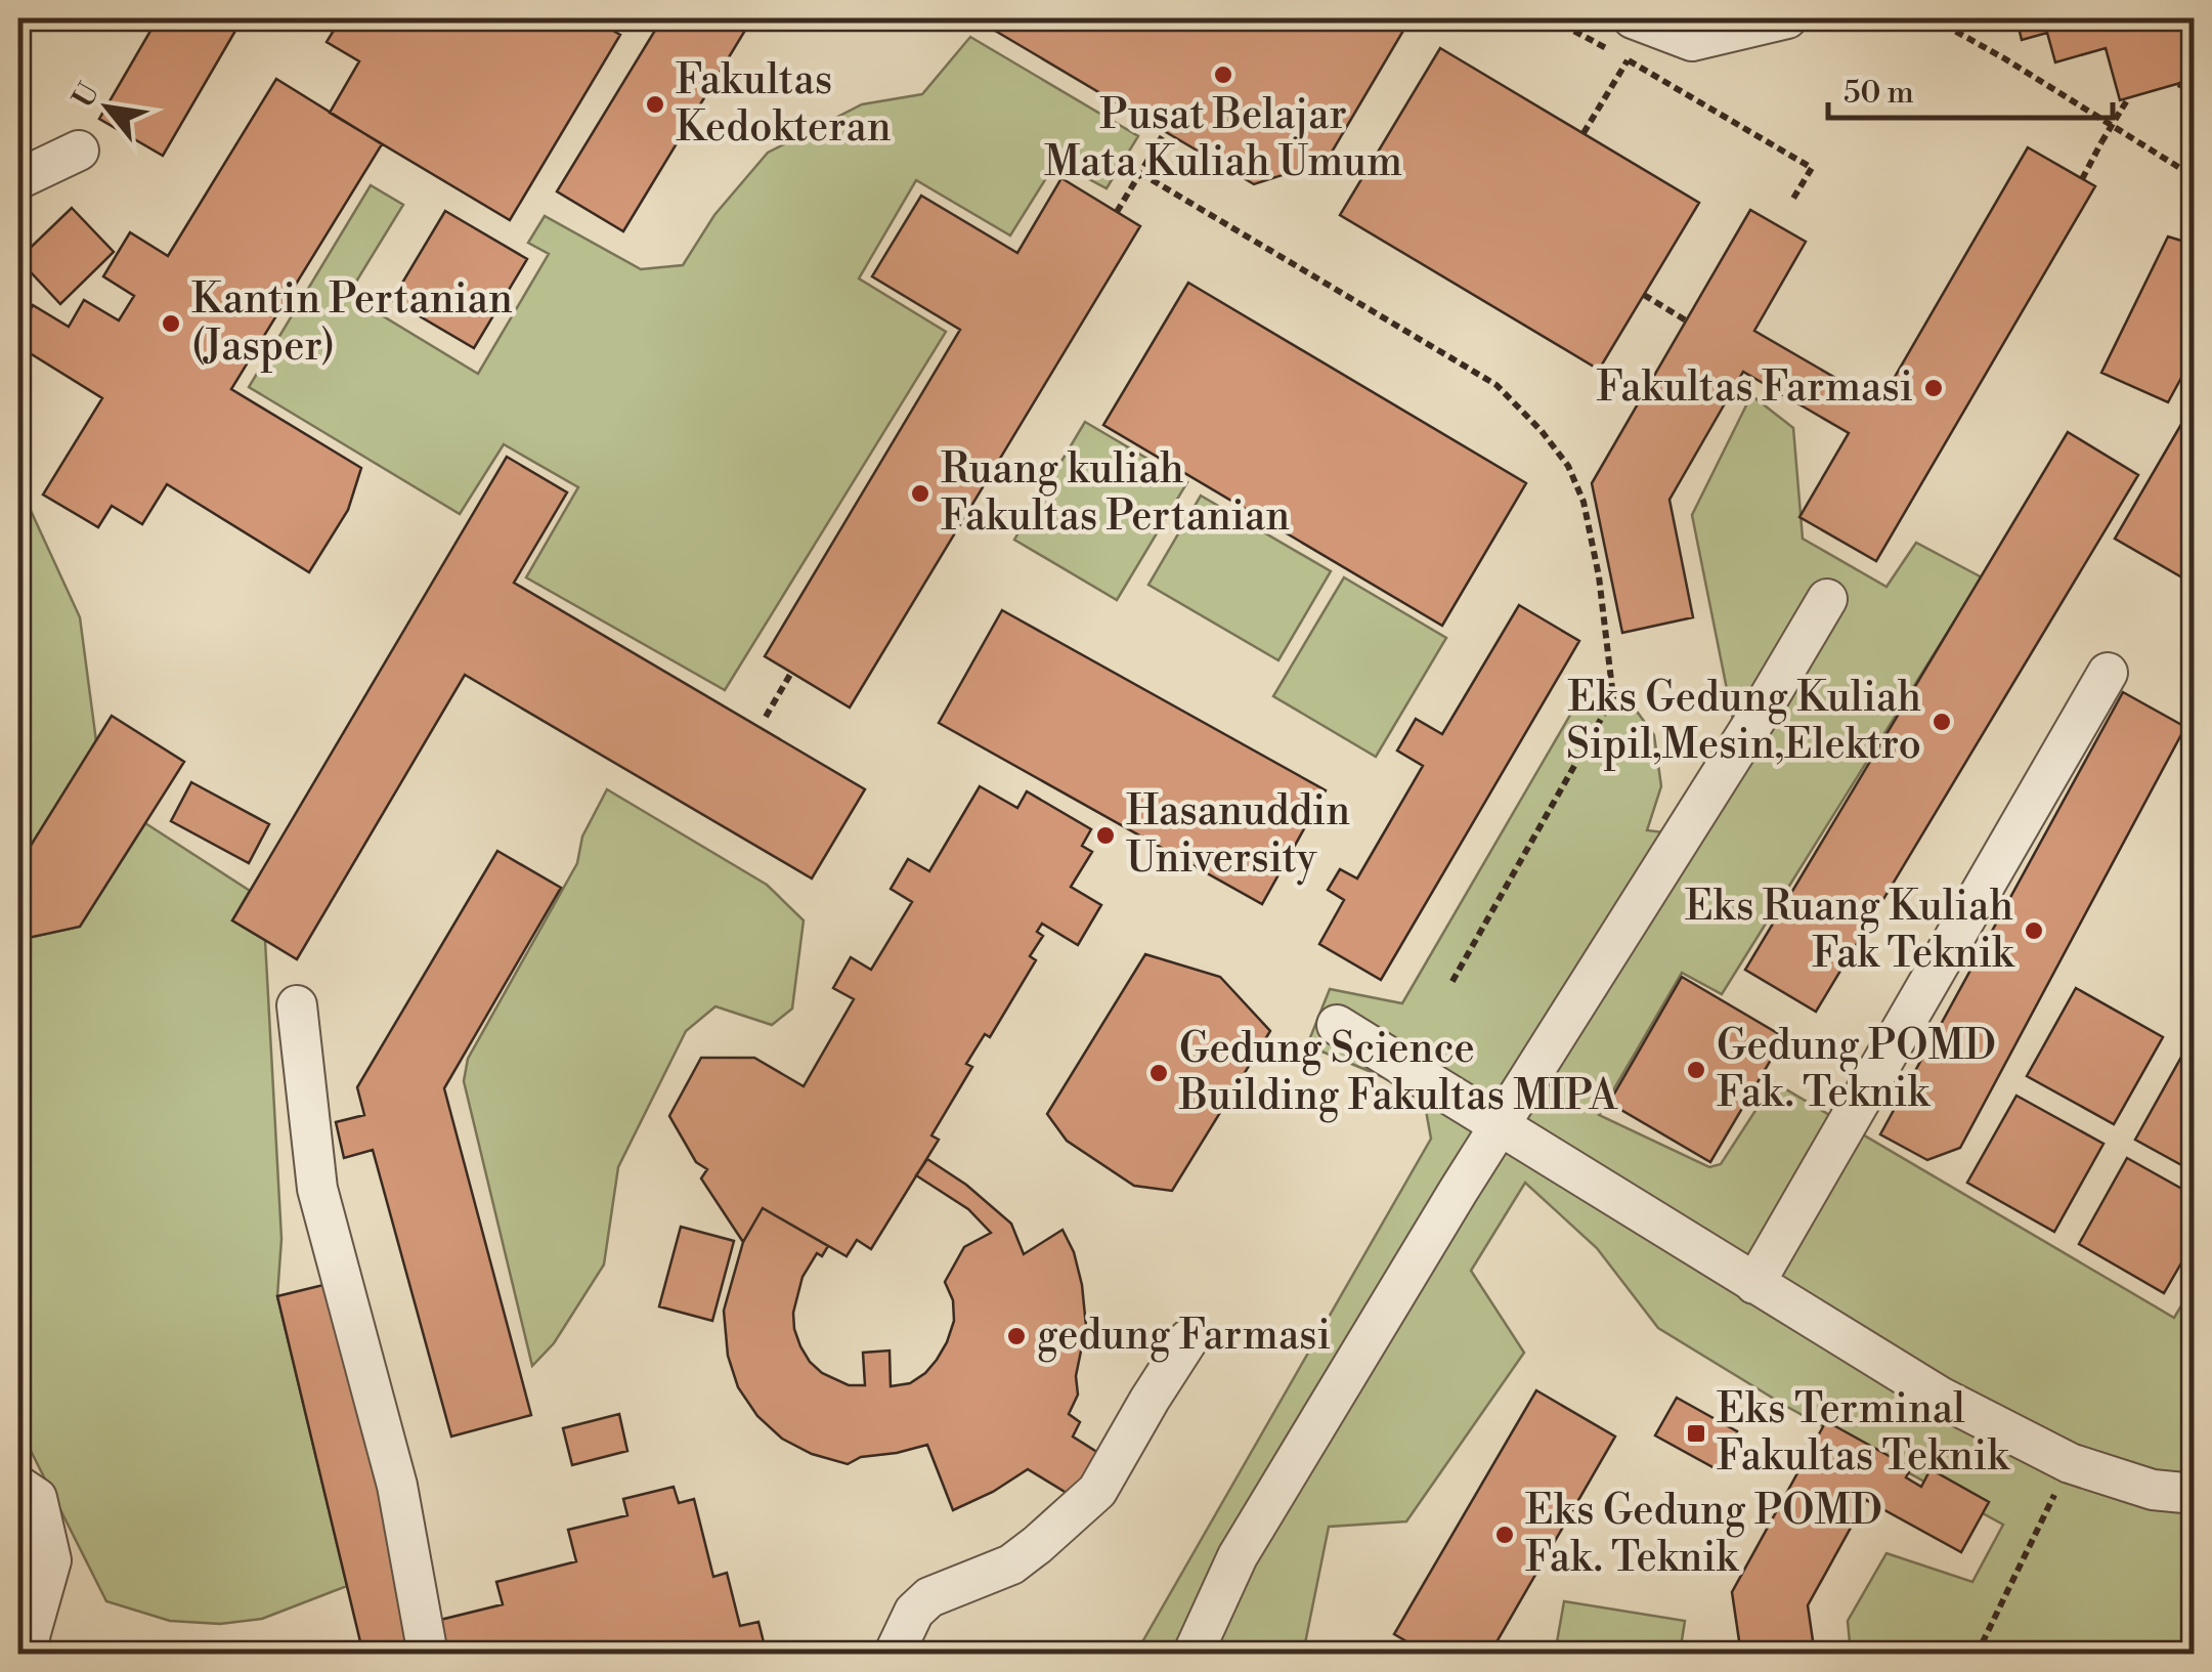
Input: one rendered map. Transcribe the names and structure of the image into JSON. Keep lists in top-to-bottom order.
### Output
{
  "places": {
    "other": [
      "Pusat Belajar Mata Kuliah Umum",
      "Fakultas Kedokteran",
      "Kantin Pertanian (Jasper)",
      "Fakultas Farmasi",
      "Ruang kuliah Fakultas Pertanian",
      "Eks Gedung Kuliah Sipil,Mesin,Elektro",
      "Hasanuddin University",
      "Eks Ruang Kuliah Fak Teknik",
      "Gedung POMD Fak. Teknik",
      "Gedung Science Building Fakultas MIPA",
      "gedung Farmasi",
      "Eks Gedung POMD Fak. Teknik"
    ],
    "transit": ["Eks Terminal Fakultas Teknik"]
  },
  "scale_bar": "50 m",
  "north": "top left"
}
